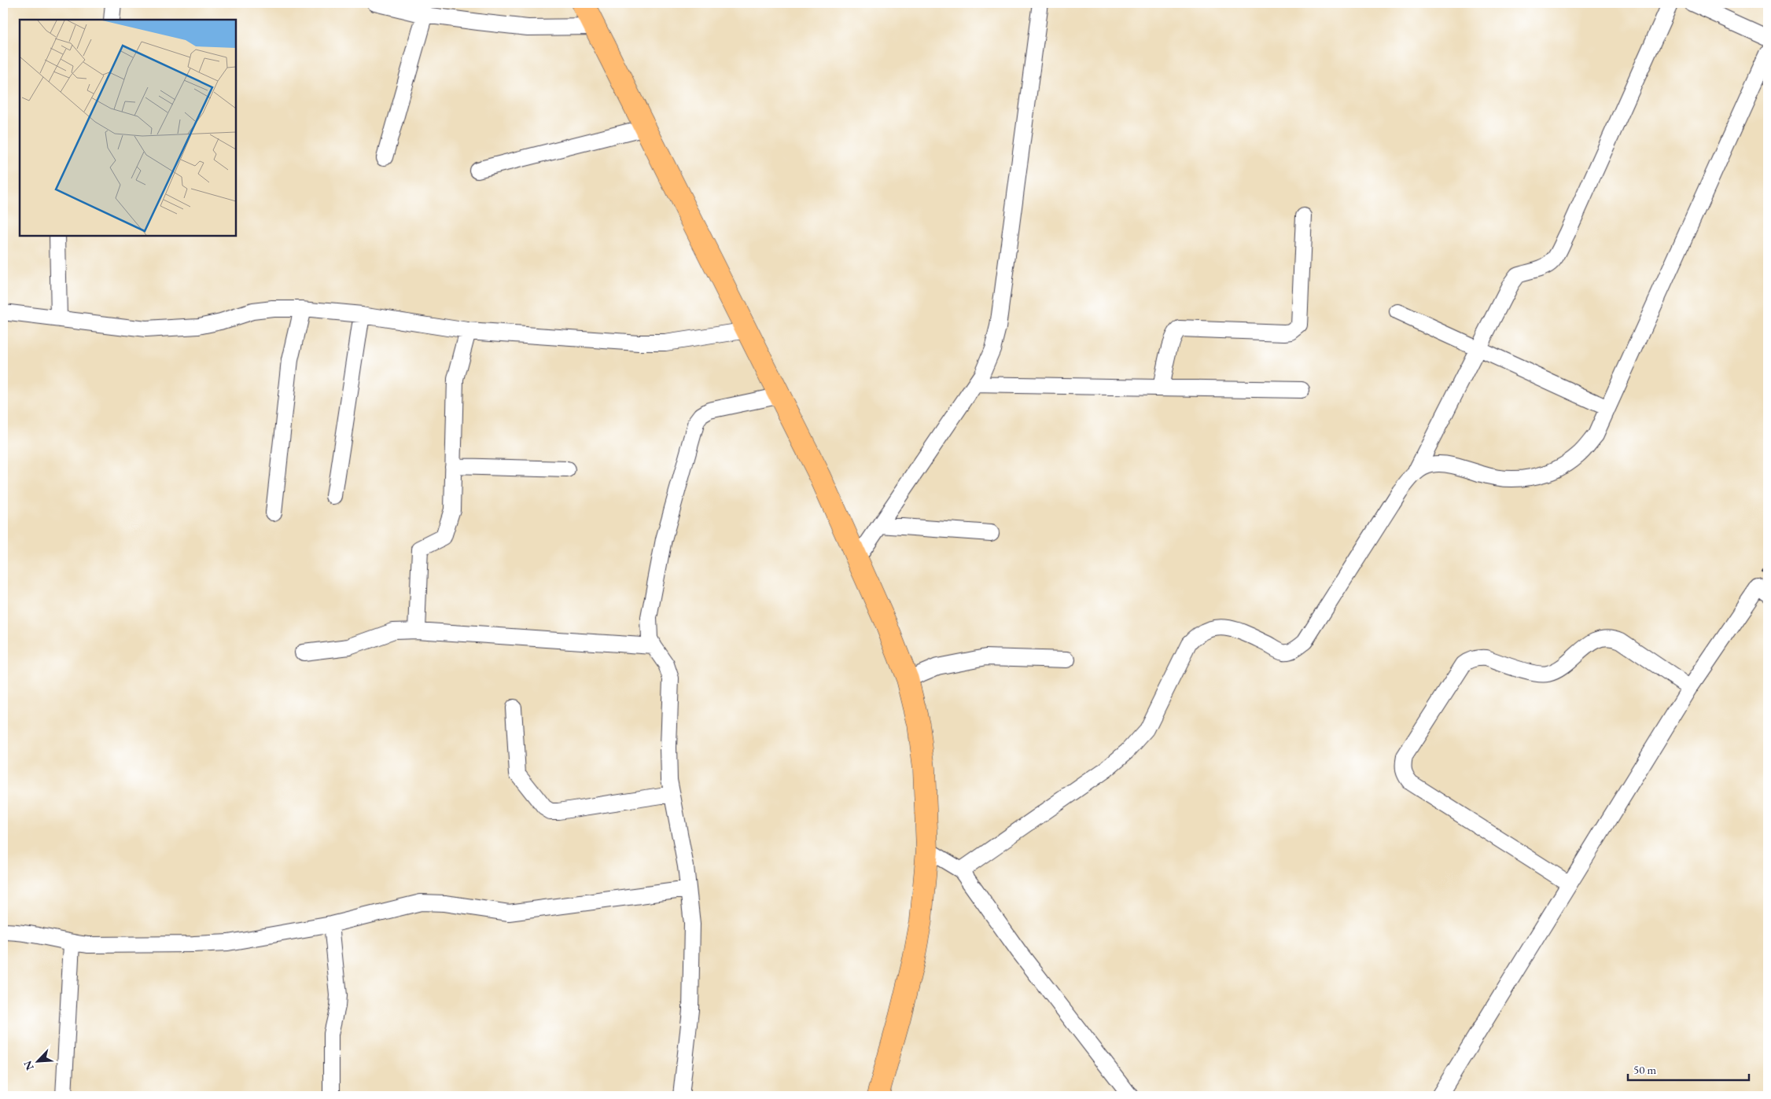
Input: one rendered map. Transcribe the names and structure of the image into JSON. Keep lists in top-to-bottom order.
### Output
{
  "scale_bar": "50 m",
  "north": "bottom left"
}
